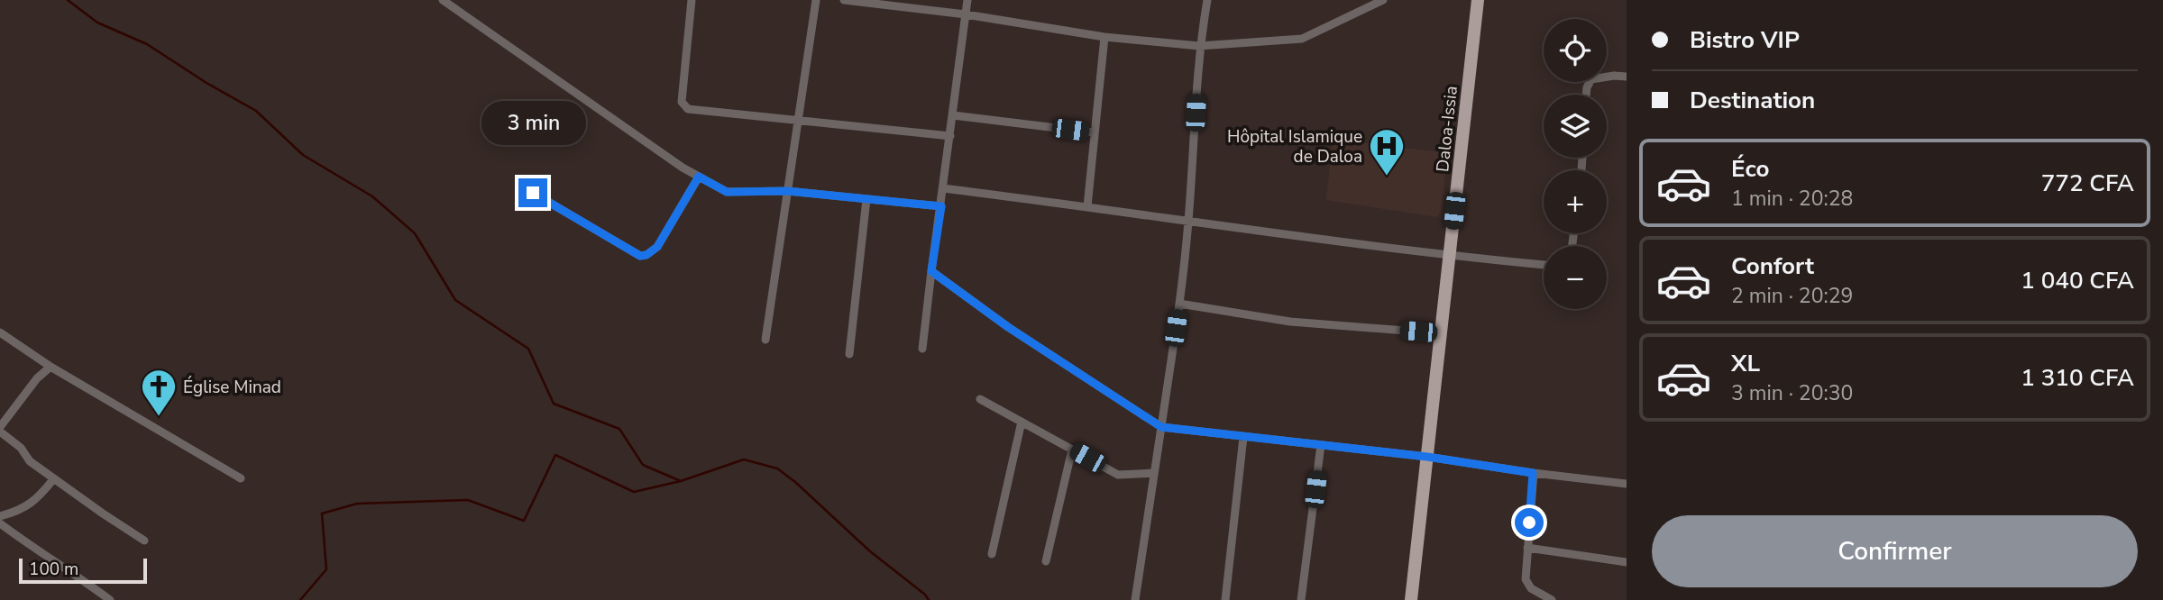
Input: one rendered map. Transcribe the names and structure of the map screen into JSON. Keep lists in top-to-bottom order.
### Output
{
  "streets": {
    "main road": ["Daloa-Issia"]
  },
  "places": {
    "hospital": ["Hôpital Islamique de Daloa"],
    "church": ["Église Minad"]
  },
  "scale_bar": "100 m",
  "page": {
    "banner": ["Bistro VIP", "Destination"],
    "map_buttons": ["+", "−"],
    "bubble": "3 min",
    "list": [
      {
        "name": "Éco",
        "note": "1 min · 20:28",
        "value": "772 CFA"
      },
      {
        "name": "Confort",
        "note": "2 min · 20:29",
        "value": "1 040 CFA"
      },
      {
        "name": "XL",
        "note": "3 min · 20:30",
        "value": "1 310 CFA"
      }
    ],
    "buttons": "Confirmer",
    "scale": "100 m"
  }
}
